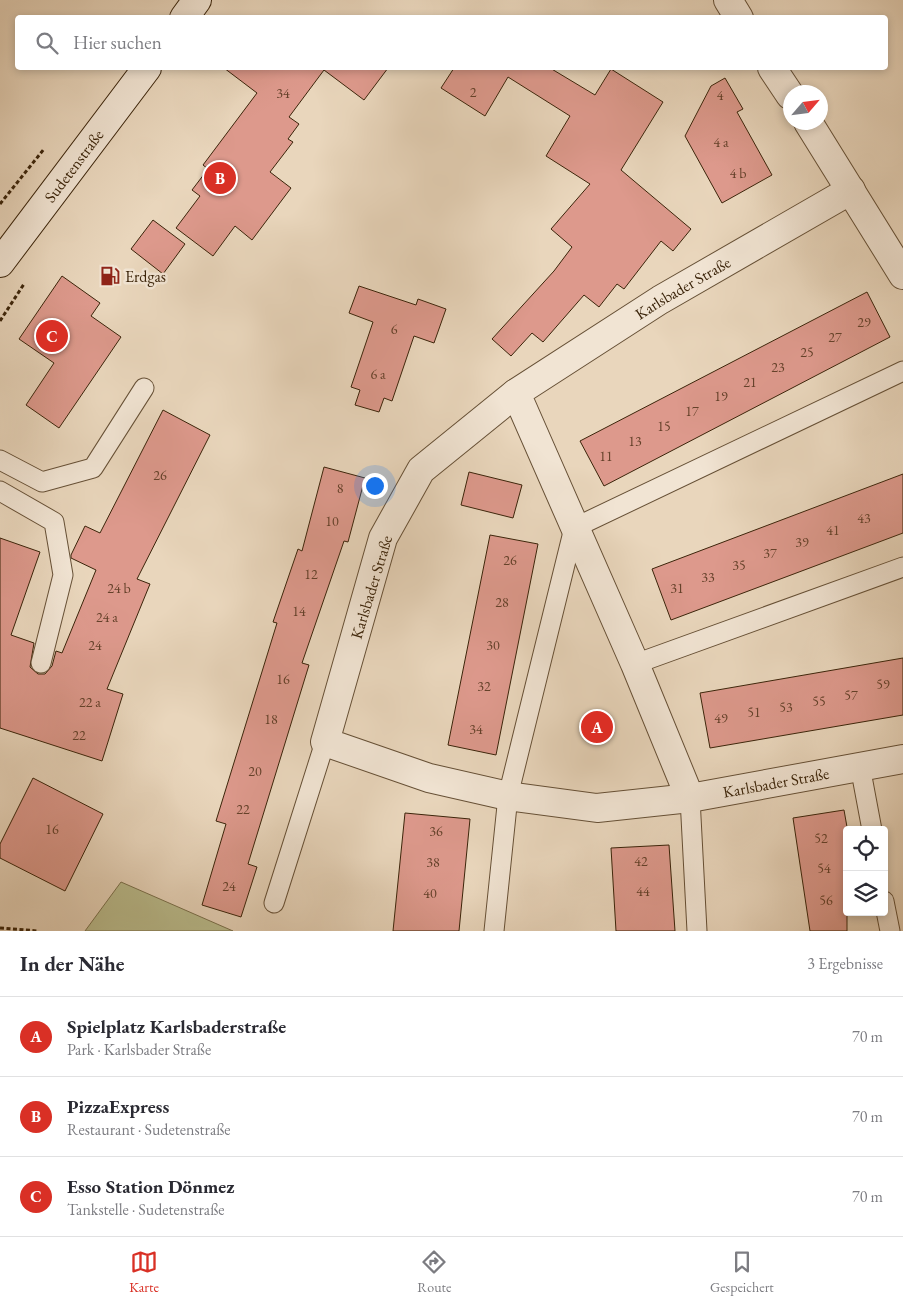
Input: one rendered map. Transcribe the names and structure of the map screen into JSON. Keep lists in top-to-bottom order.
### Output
{
  "streets": {
    "street": ["Sudetenstraße", "Karlsbader Straße"]
  },
  "places": {
    "fuel station": ["Erdgas"]
  },
  "house_numbers": [
    "2",
    "34",
    "4",
    "4 a",
    "4 b",
    "29",
    "6",
    "27",
    "25",
    "23",
    "6 a",
    "21",
    "19",
    "17",
    "15",
    "13",
    "11",
    "26",
    "8",
    "43",
    "10",
    "41",
    "39",
    "37",
    "26",
    "35",
    "12",
    "33",
    "24 b",
    "31",
    "28",
    "14",
    "24 a",
    "24",
    "30",
    "16",
    "59",
    "32",
    "57",
    "55",
    "22 a",
    "53",
    "51",
    "49",
    "18",
    "34",
    "22",
    "20",
    "22",
    "16",
    "36",
    "52",
    "42",
    "38",
    "54",
    "24",
    "44",
    "40",
    "56"
  ],
  "north": "top right",
  "page": {
    "search": "Hier suchen",
    "pins": ["B", "C", "A"],
    "heading": ["In der Nähe", "3 Ergebnisse"],
    "list": [
      {
        "mark": "A",
        "name": "Spielplatz Karlsbaderstraße",
        "note": "Park · Karlsbader Straße",
        "value": "70 m"
      },
      {
        "mark": "B",
        "name": "PizzaExpress",
        "note": "Restaurant · Sudetenstraße",
        "value": "70 m"
      },
      {
        "mark": "C",
        "name": "Esso Station Dönmez",
        "note": "Tankstelle · Sudetenstraße",
        "value": "70 m"
      }
    ],
    "nav": ["Karte", "Route", "Gespeichert"]
  }
}
